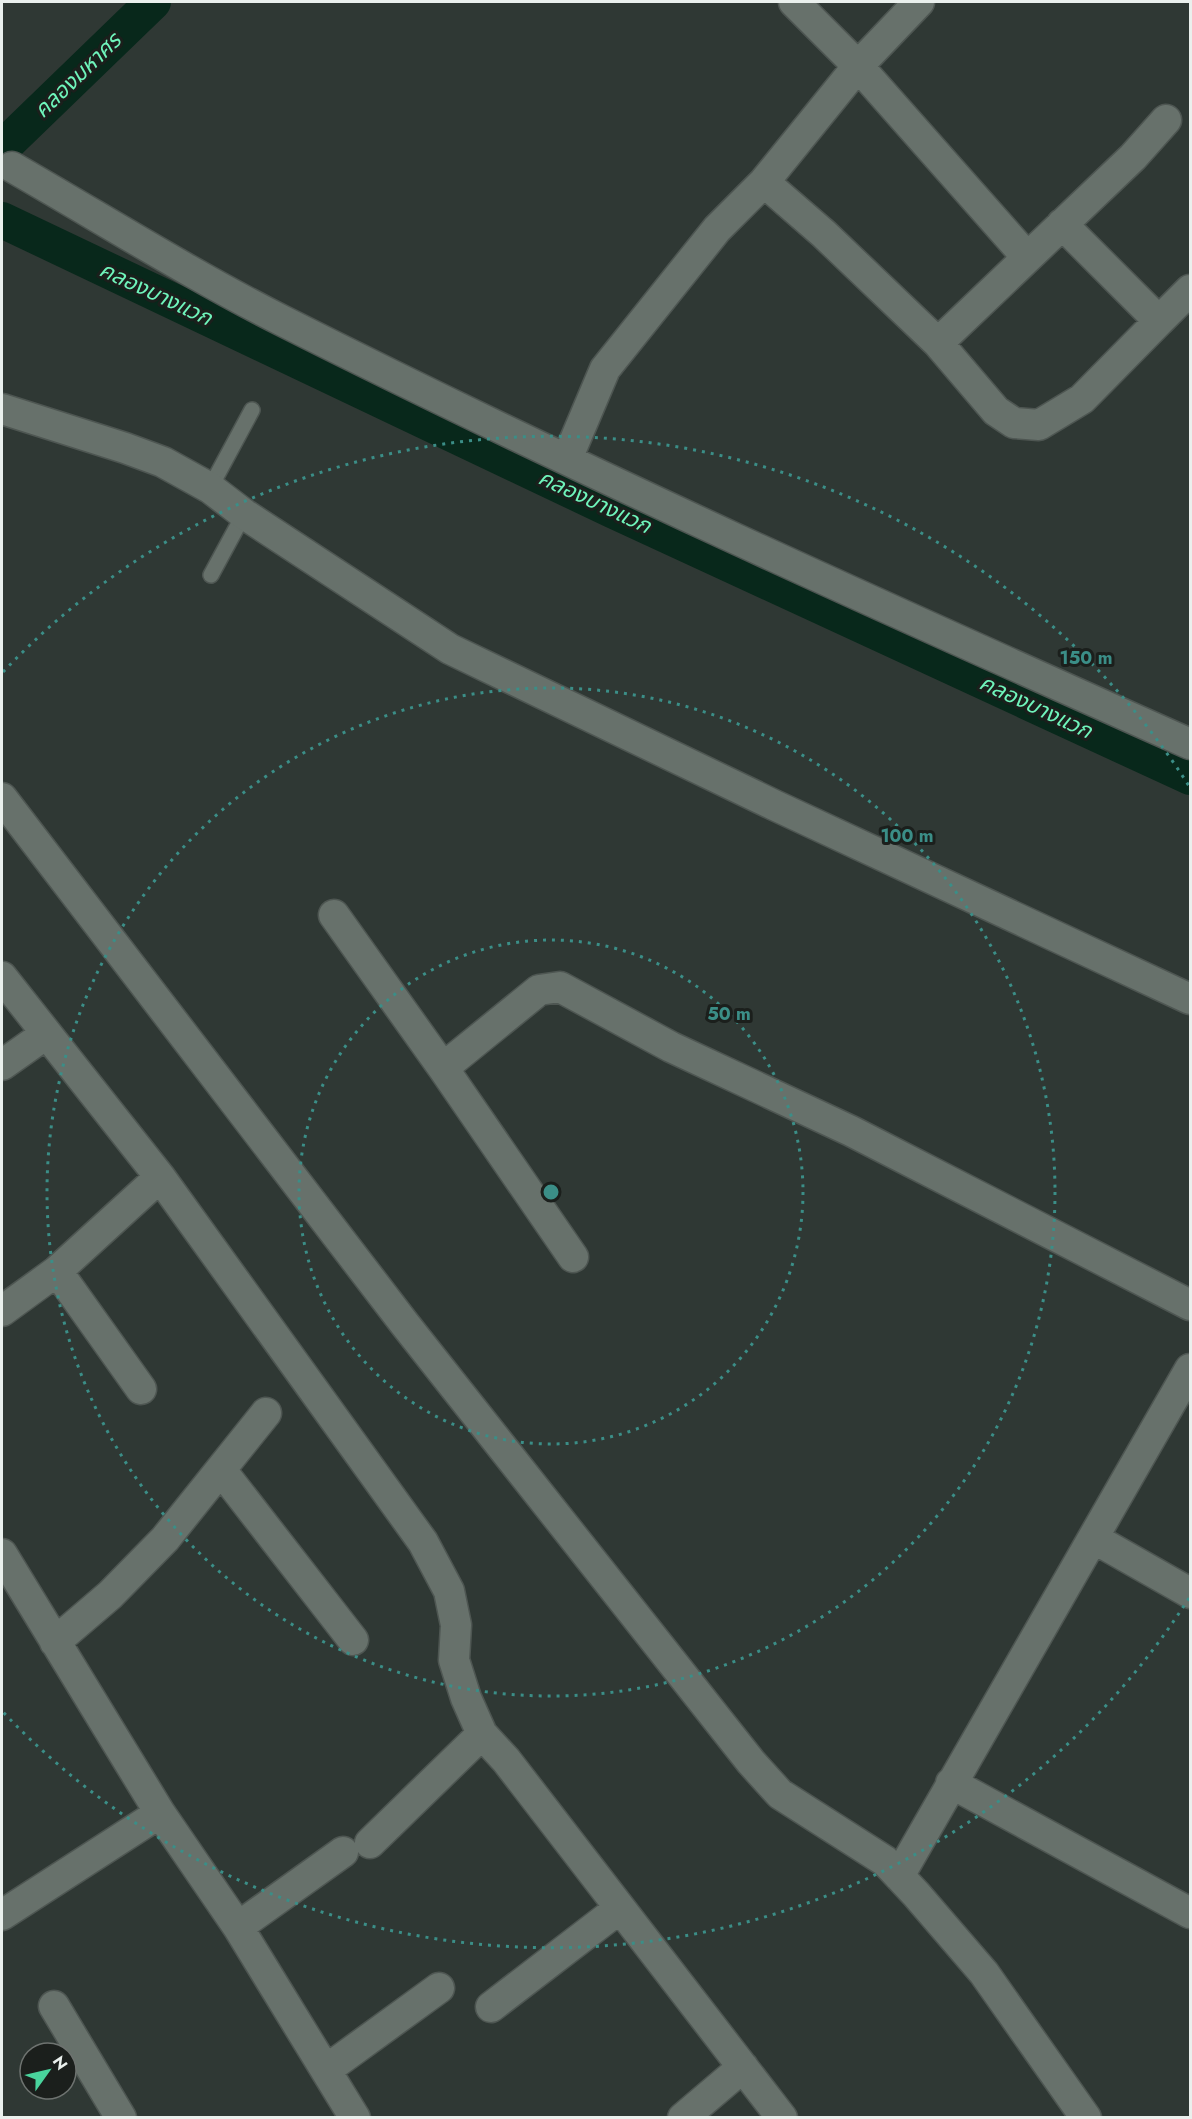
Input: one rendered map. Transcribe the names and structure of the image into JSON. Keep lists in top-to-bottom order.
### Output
{
  "water": ["คลองมหาศร", "คลองบางแวก"],
  "north": "top right",
  "rings": ["150 m", "100 m", "50 m"]
}
